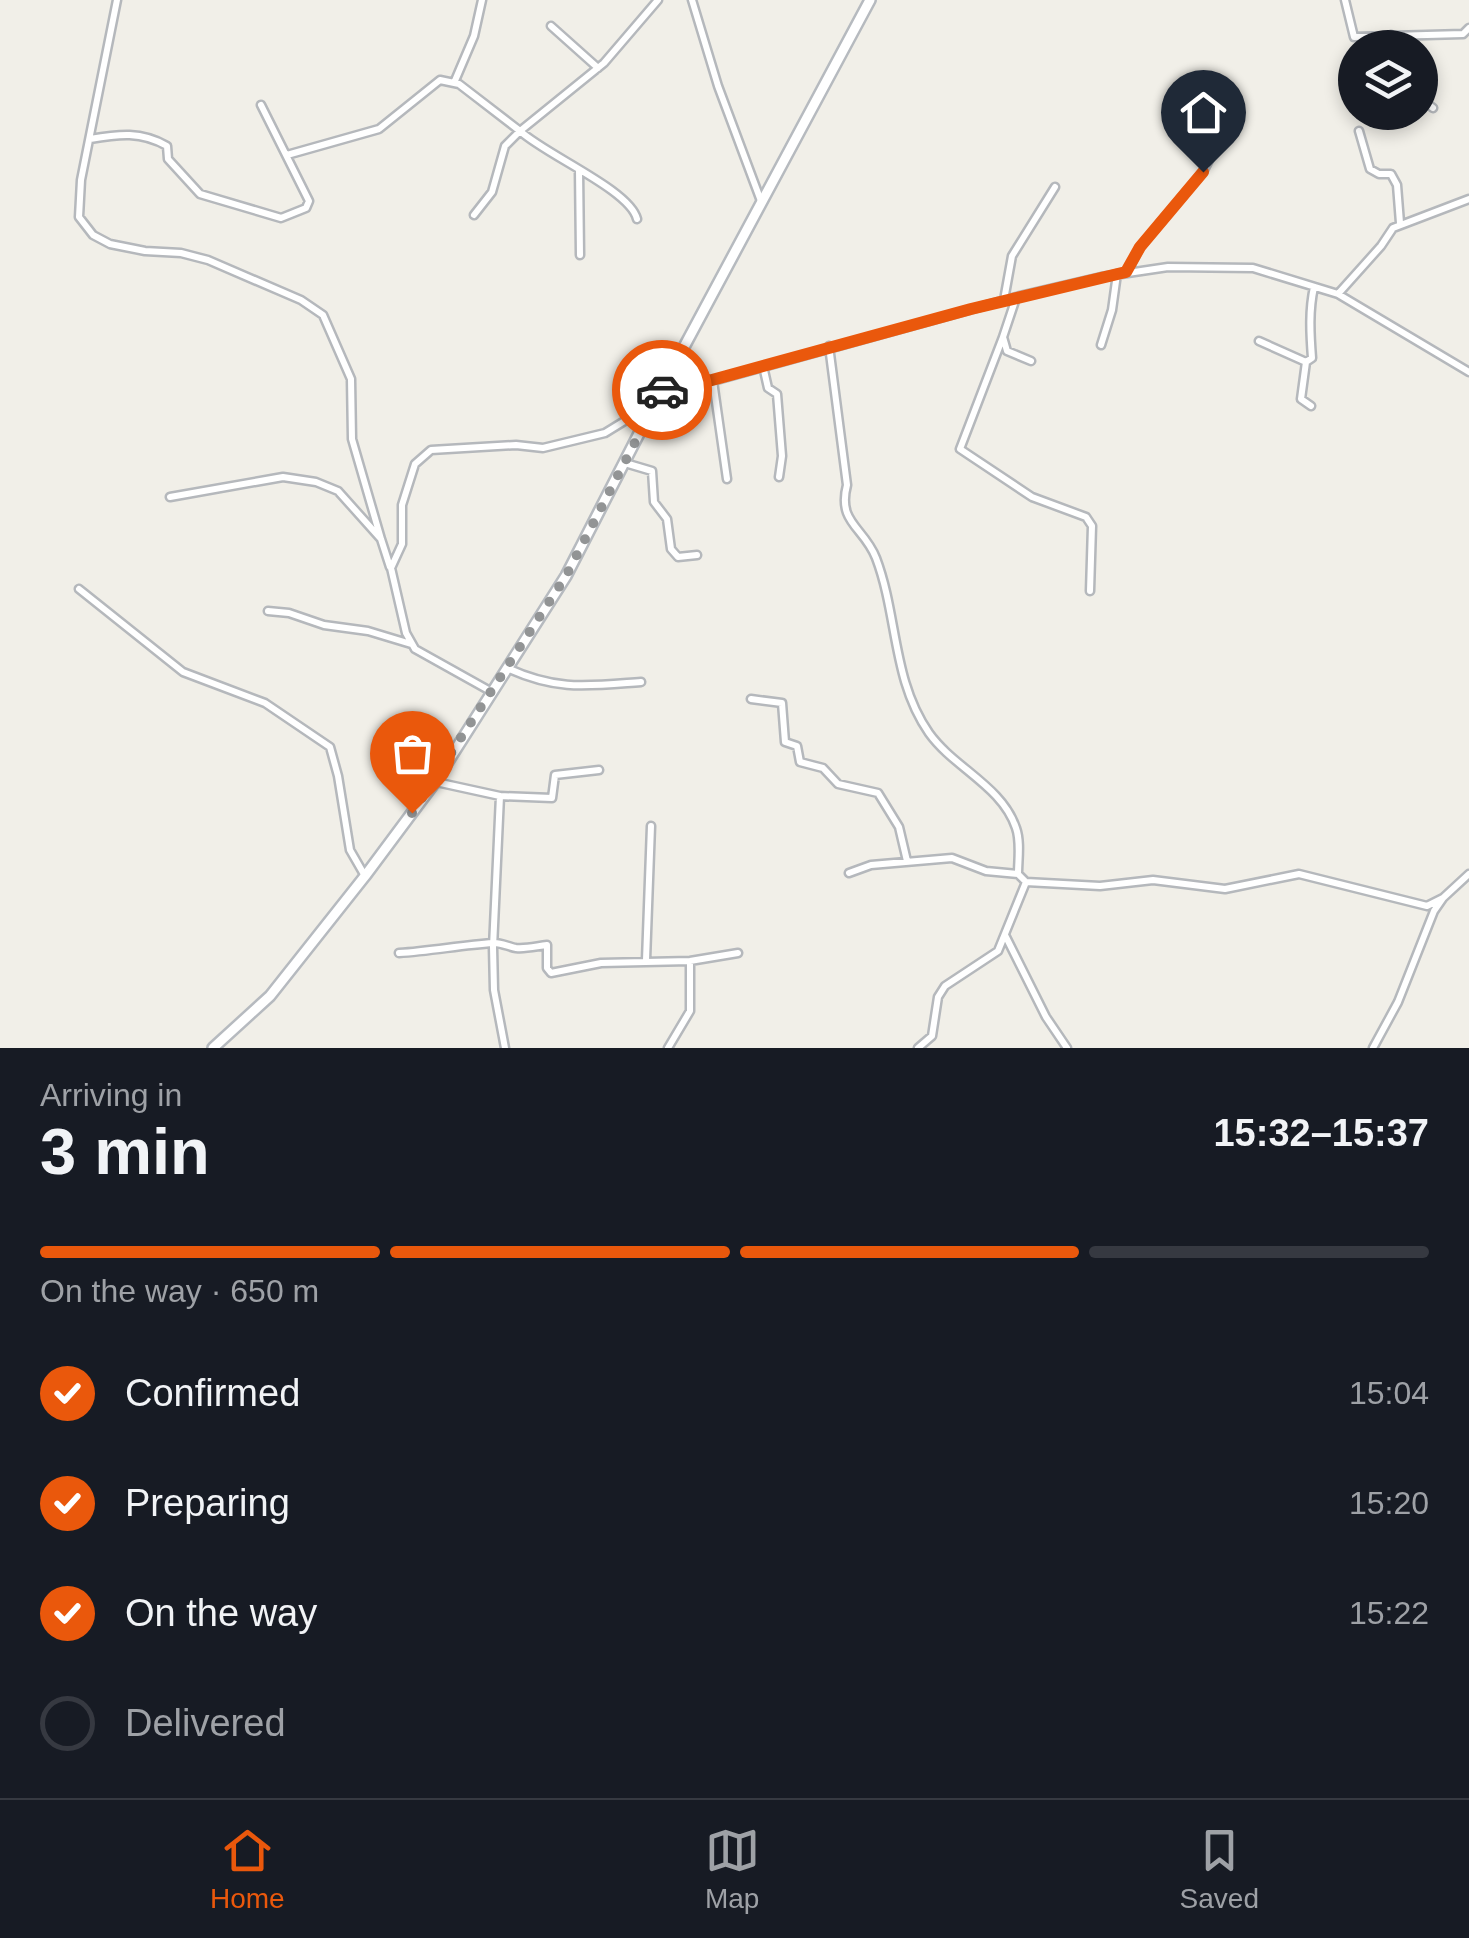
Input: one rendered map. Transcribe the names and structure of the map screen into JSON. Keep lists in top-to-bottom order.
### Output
{
  "page": {
    "heading": ["3 min", "Arriving in", "15:32–15:37"],
    "bar": "On the way · 650 m",
    "list": [
      ["Confirmed", "15:04"],
      ["Preparing", "15:20"],
      ["On the way", "15:22"],
      "Delivered"
    ],
    "tabs": ["Home", "Map", "Saved"]
  }
}
